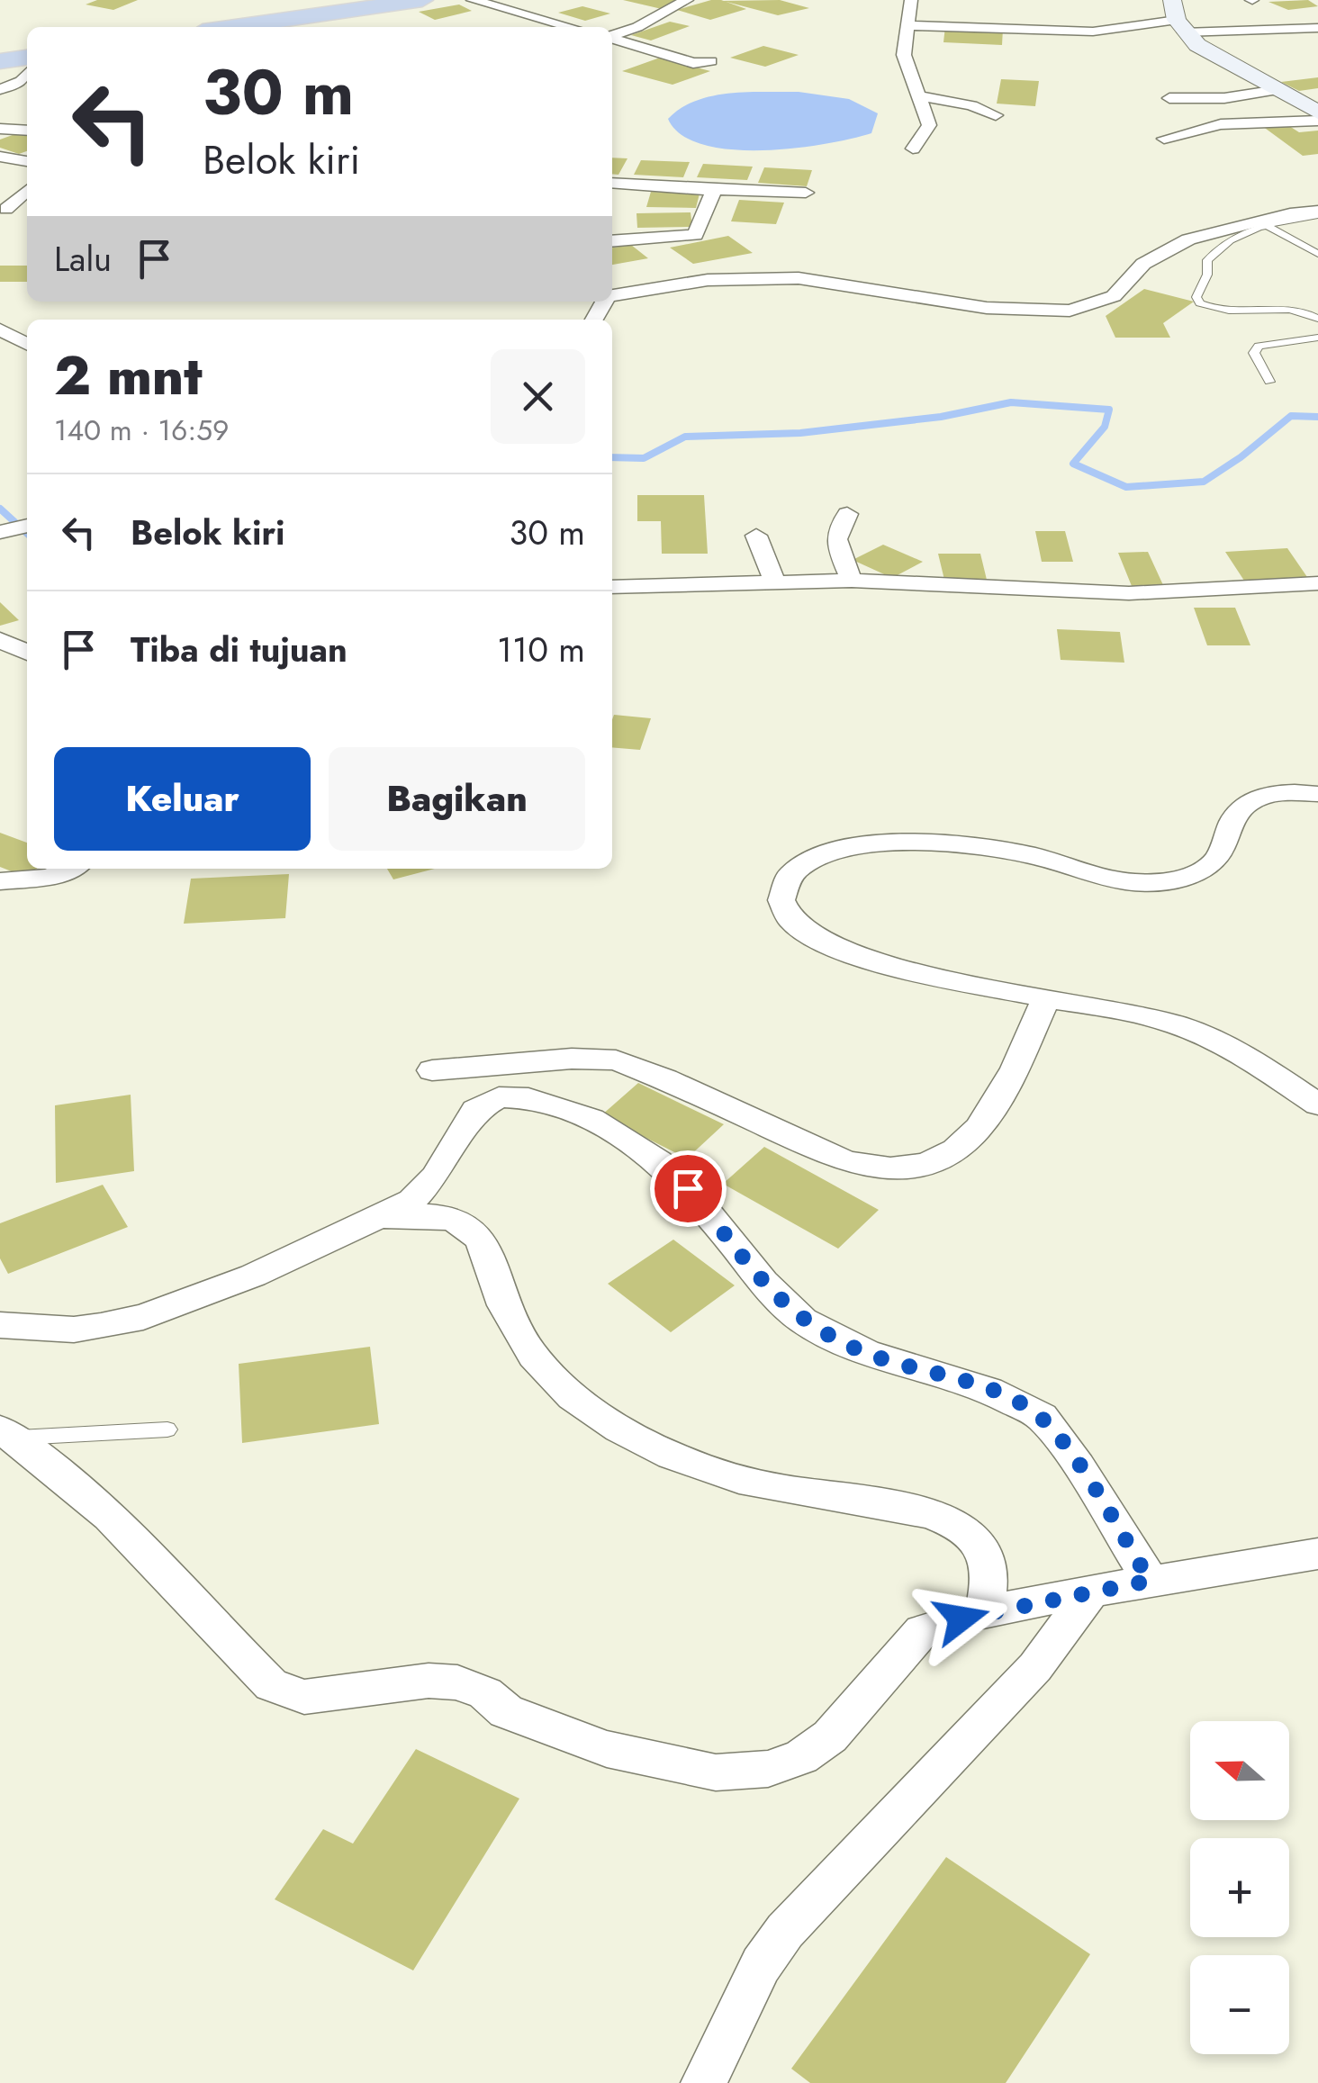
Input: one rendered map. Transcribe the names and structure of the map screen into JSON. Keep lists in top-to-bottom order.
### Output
{
  "north": "left",
  "page": {
    "turn": ["30 m", "Belok kiri"],
    "then": "Lalu",
    "heading": ["2 mnt", "140 m · 16:59"],
    "list": [
      {
        "name": "Belok kiri",
        "value": "30 m"
      },
      {
        "name": "Tiba di tujuan",
        "value": "110 m"
      }
    ],
    "buttons": ["Keluar", "Bagikan"],
    "map_buttons": ["+", "−"]
  }
}
